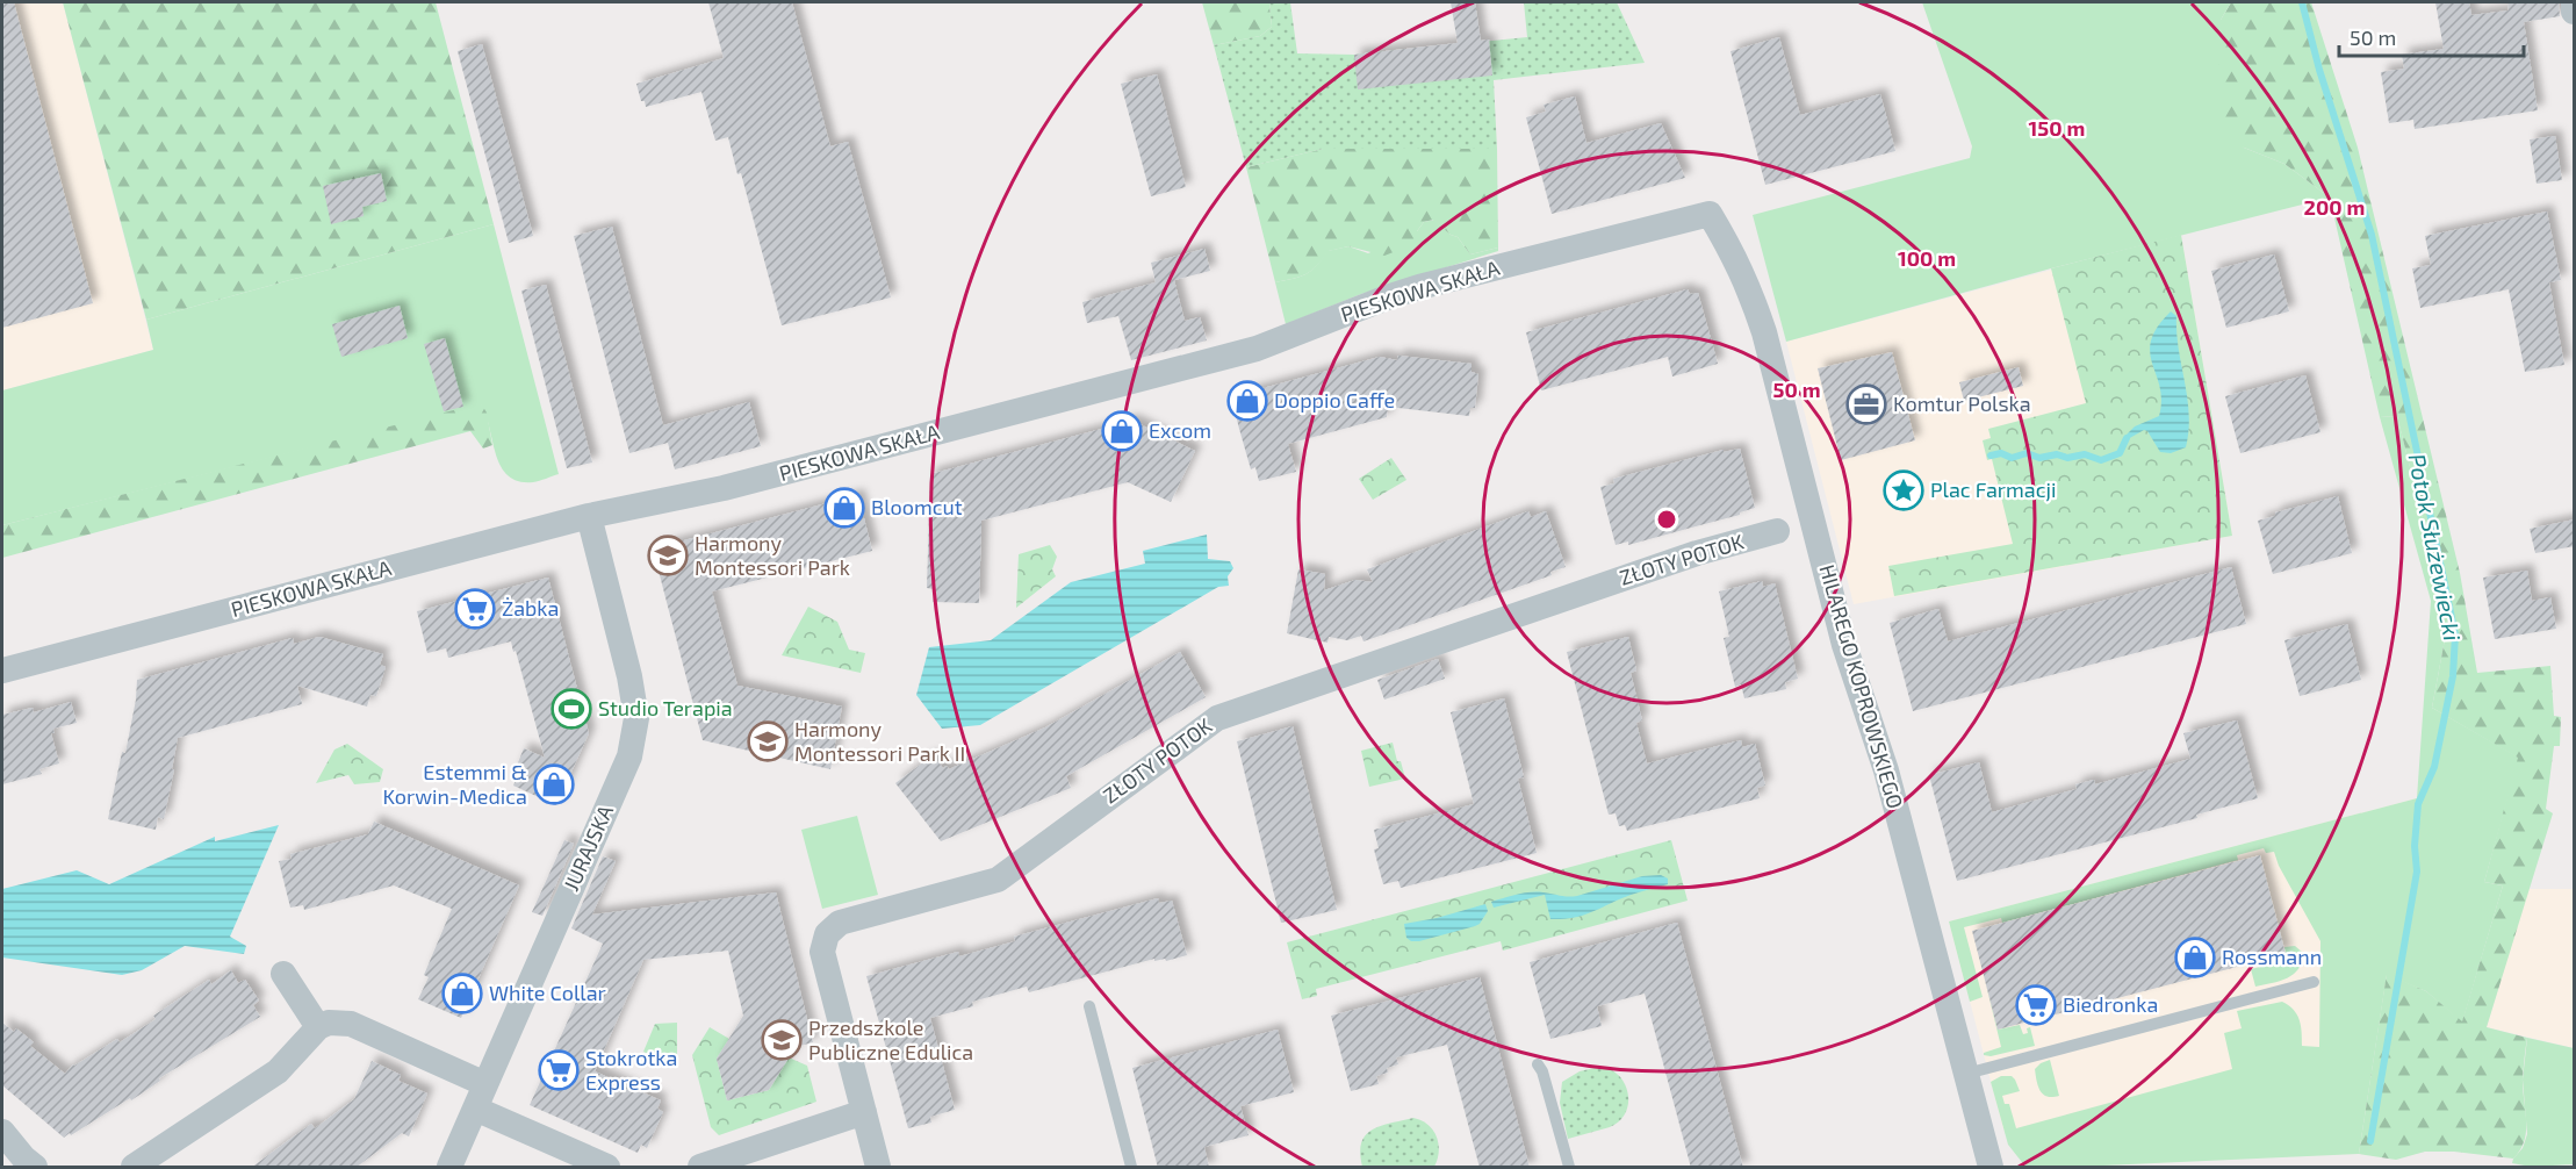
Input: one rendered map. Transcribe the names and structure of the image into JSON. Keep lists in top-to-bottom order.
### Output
{
  "streets": {
    "street": [
      "PIESKOWA SKAŁA",
      "ZŁOTY POTOK",
      "HILAREGO KOPROWSKIEGO",
      "JURAJSKA"
    ]
  },
  "crossings": [
    ["PIESKOWA SKAŁA", "HILAREGO KOPROWSKIEGO"],
    ["PIESKOWA SKAŁA", "JURAJSKA"]
  ],
  "water": ["Potok Służewiecki"],
  "places": {
    "shop": [
      "Doppio Caffe",
      "Excom",
      "Bloomcut",
      "Estemmi & Korwin-Medica",
      "Rossmann",
      "White Collar"
    ],
    "office": ["Komtur Polska"],
    "place": ["Plac Farmacji"],
    "school or university": ["Harmony Montessori Park", "Harmony Montessori Park II", "Przedszkole Publiczne Edulica"],
    "supermarket": ["Żabka", "Biedronka", "Stokrotka Express"],
    "sports": ["Studio Terapia"]
  },
  "scale_bar": "50 m",
  "rings": [
    "150 m",
    "200 m",
    "100 m",
    "50 m"
  ]
}
